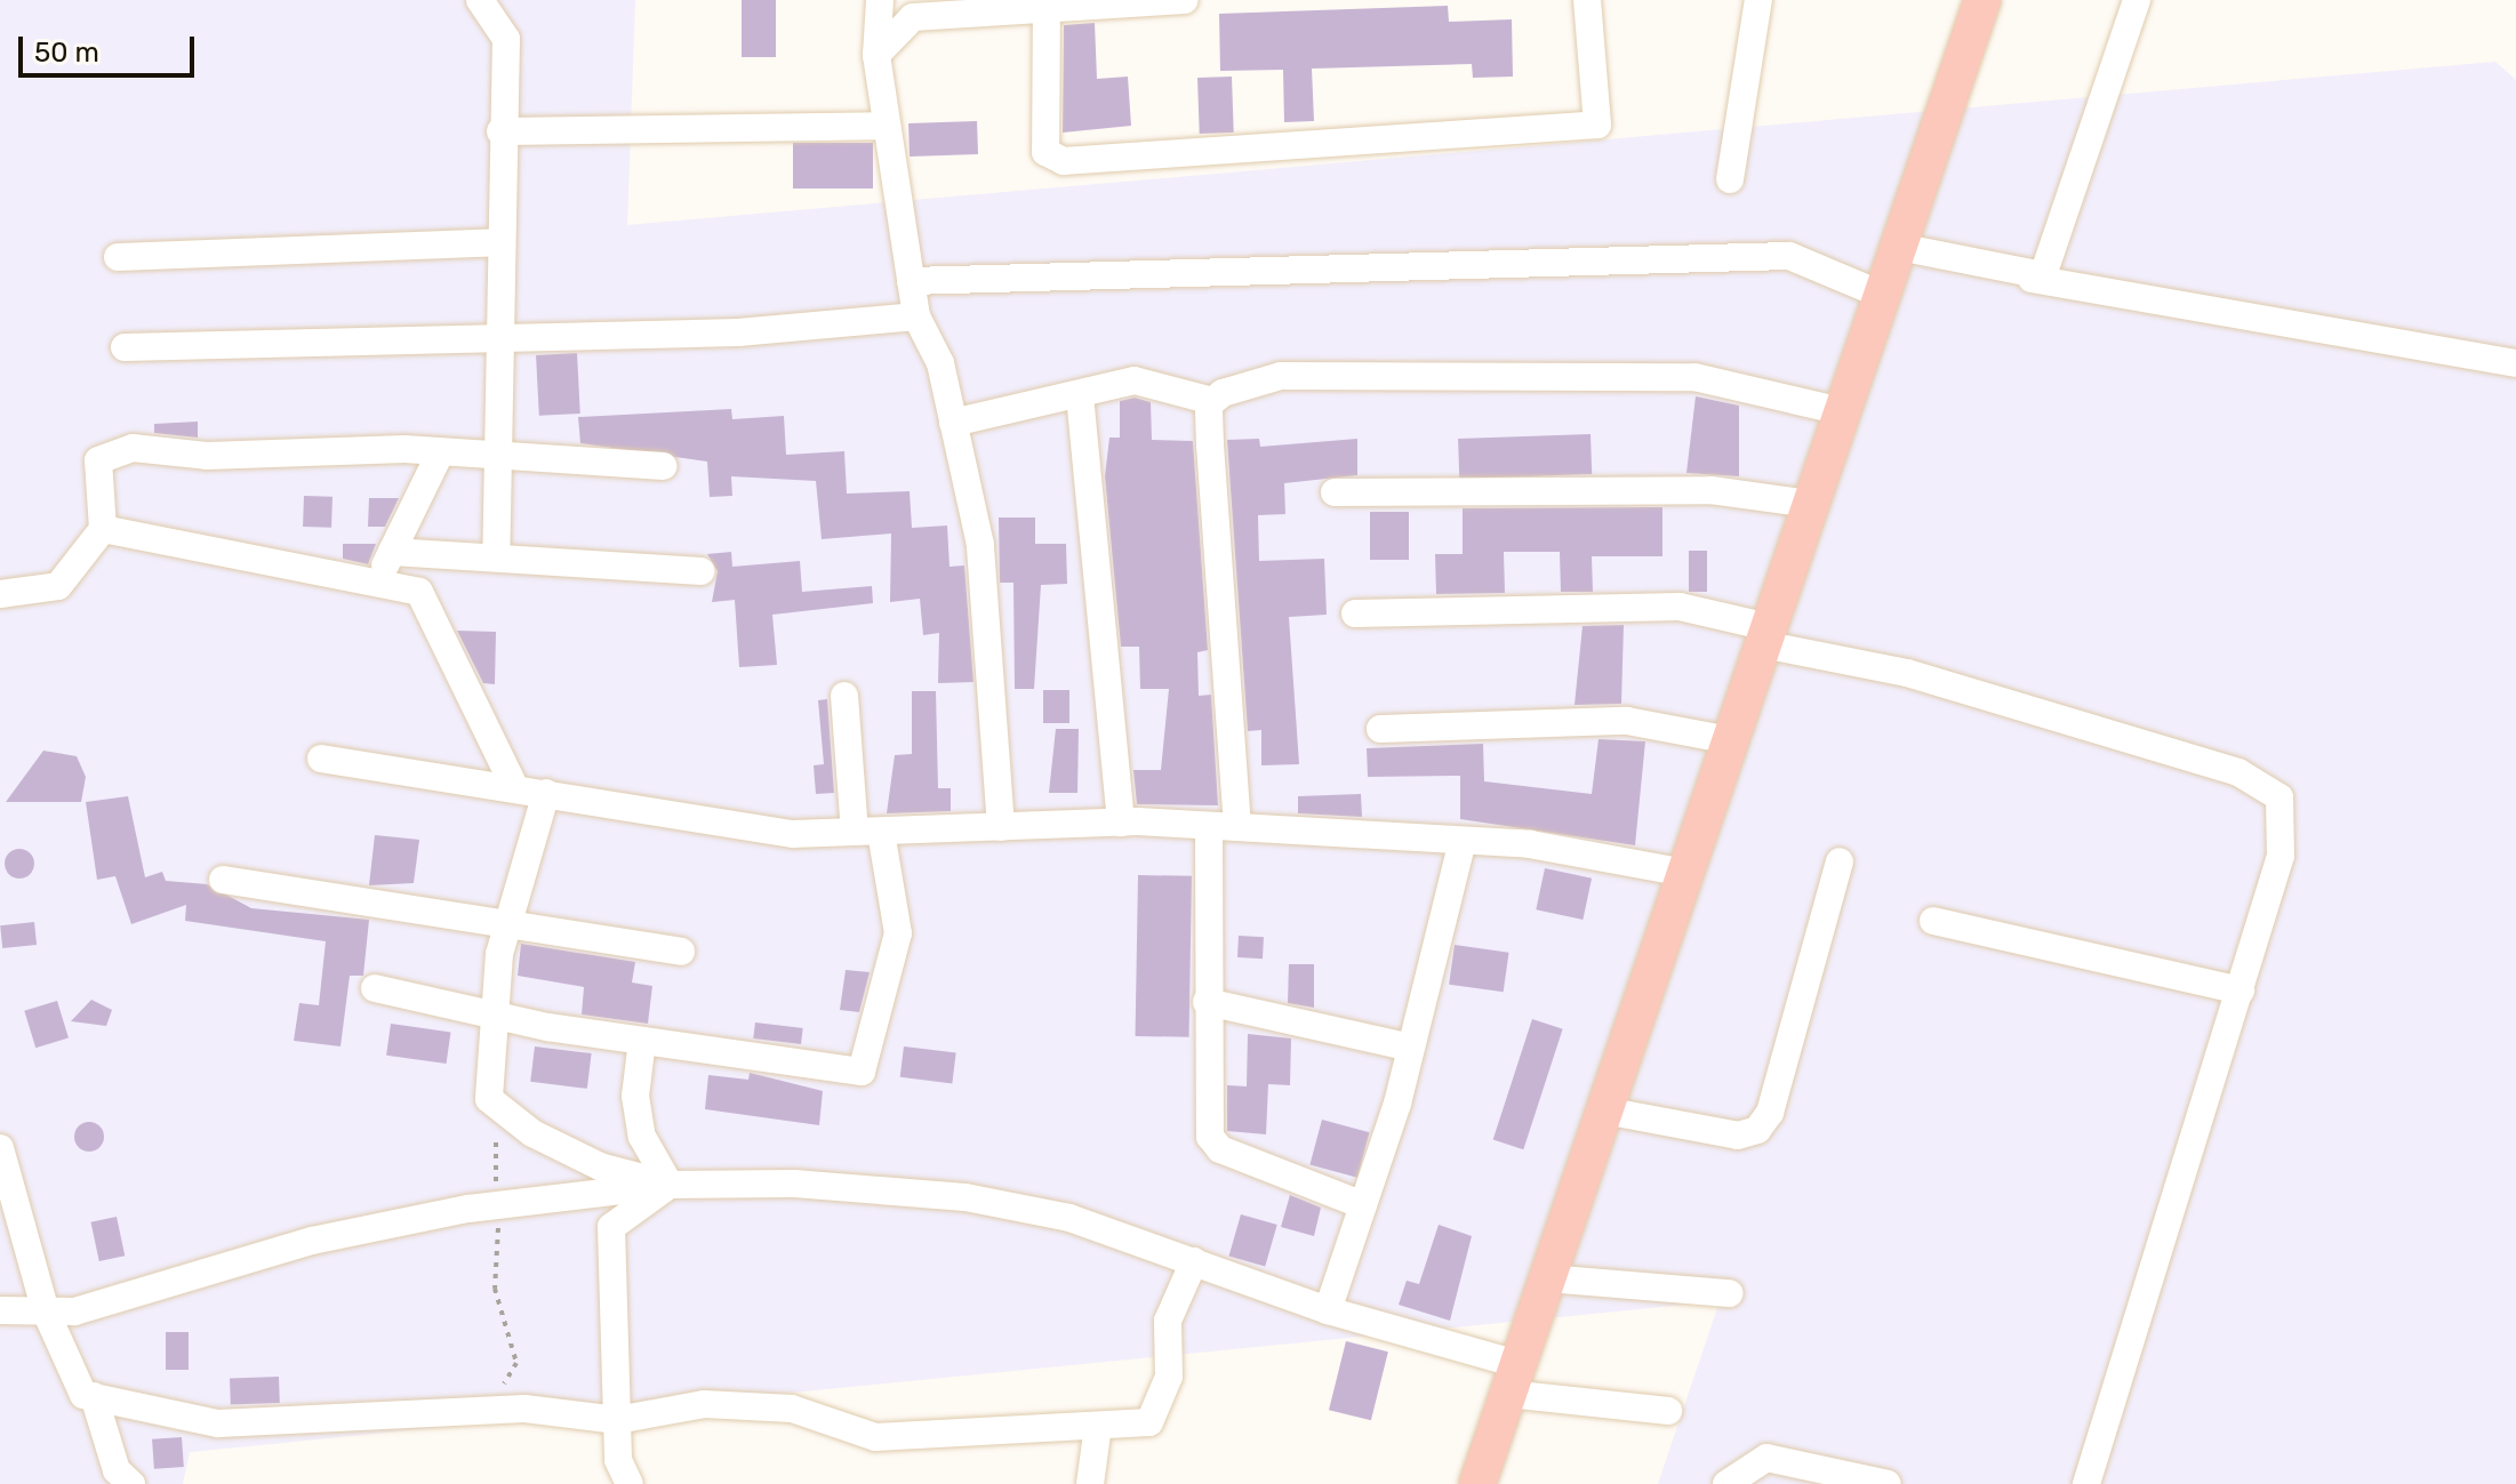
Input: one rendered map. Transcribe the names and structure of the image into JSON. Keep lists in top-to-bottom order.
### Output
{
  "scale_bar": "50 m"
}
